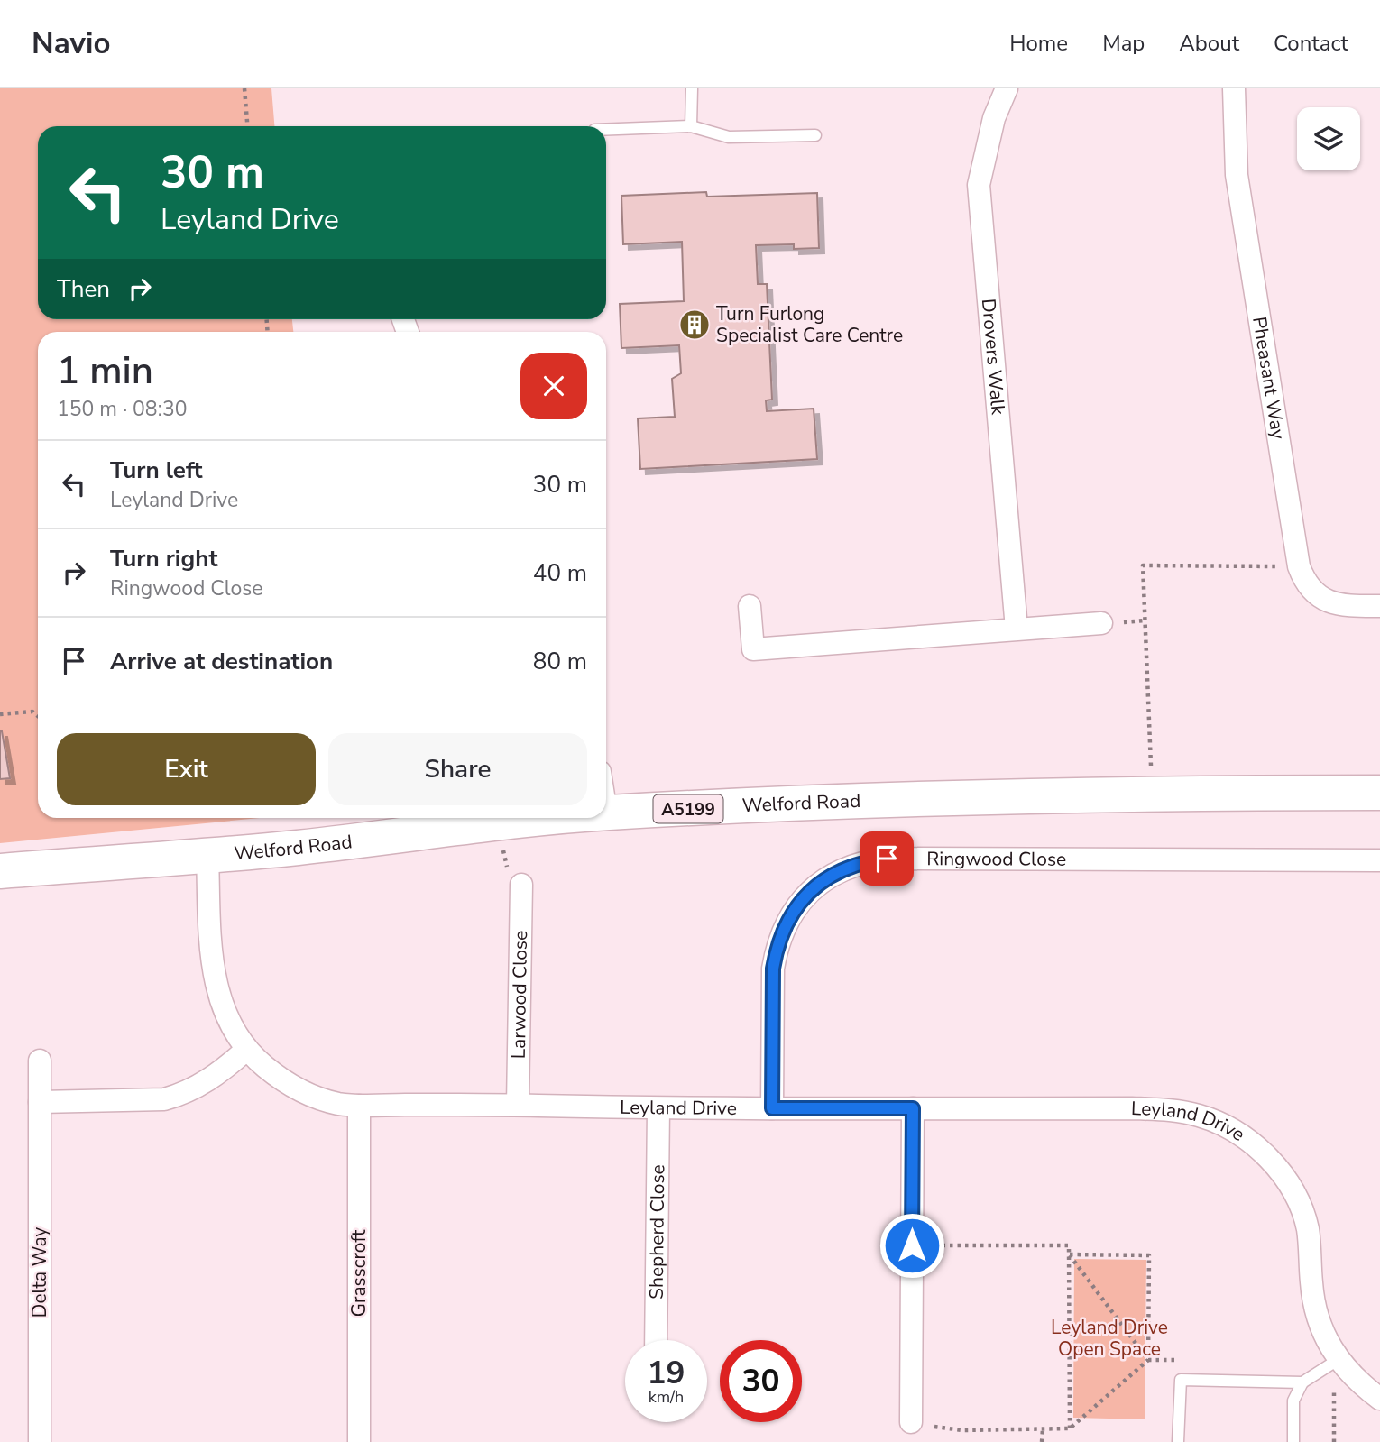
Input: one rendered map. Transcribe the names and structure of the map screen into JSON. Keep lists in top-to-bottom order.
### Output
{
  "streets": {
    "main road": ["Welford Road", "A5199"],
    "street": [
      "Drovers Walk",
      "Pheasant Way",
      "Ringwood Close",
      "Larwood Close",
      "Leyland Drive",
      "Shepherd Close",
      "Delta Way",
      "Grasscroft"
    ]
  },
  "crossings": [
    ["Welford Road", "Leyland Drive"],
    ["Ringwood Close", "Leyland Drive"],
    ["Larwood Close", "Leyland Drive"],
    ["Leyland Drive", "Shepherd Close"],
    ["Leyland Drive", "Grasscroft"]
  ],
  "parks": ["Leyland Drive Open Space"],
  "places": {
    "building": ["Turn Furlong Specialist Care Centre"]
  },
  "page": {
    "header": "Navio",
    "nav": [
      "Home",
      "Map",
      "About",
      "Contact"
    ],
    "turn": ["30 m", "Leyland Drive"],
    "then": "Then",
    "heading": ["1 min", "150 m · 08:30"],
    "list": [
      {
        "name": "Turn left",
        "note": "Leyland Drive",
        "value": "30 m"
      },
      {
        "name": "Turn right",
        "note": "Ringwood Close",
        "value": "40 m"
      },
      {
        "name": "Arrive at destination",
        "value": "80 m"
      }
    ],
    "buttons": ["Exit", "Share"],
    "speed": "19 km/h",
    "limit": "30"
  }
}
